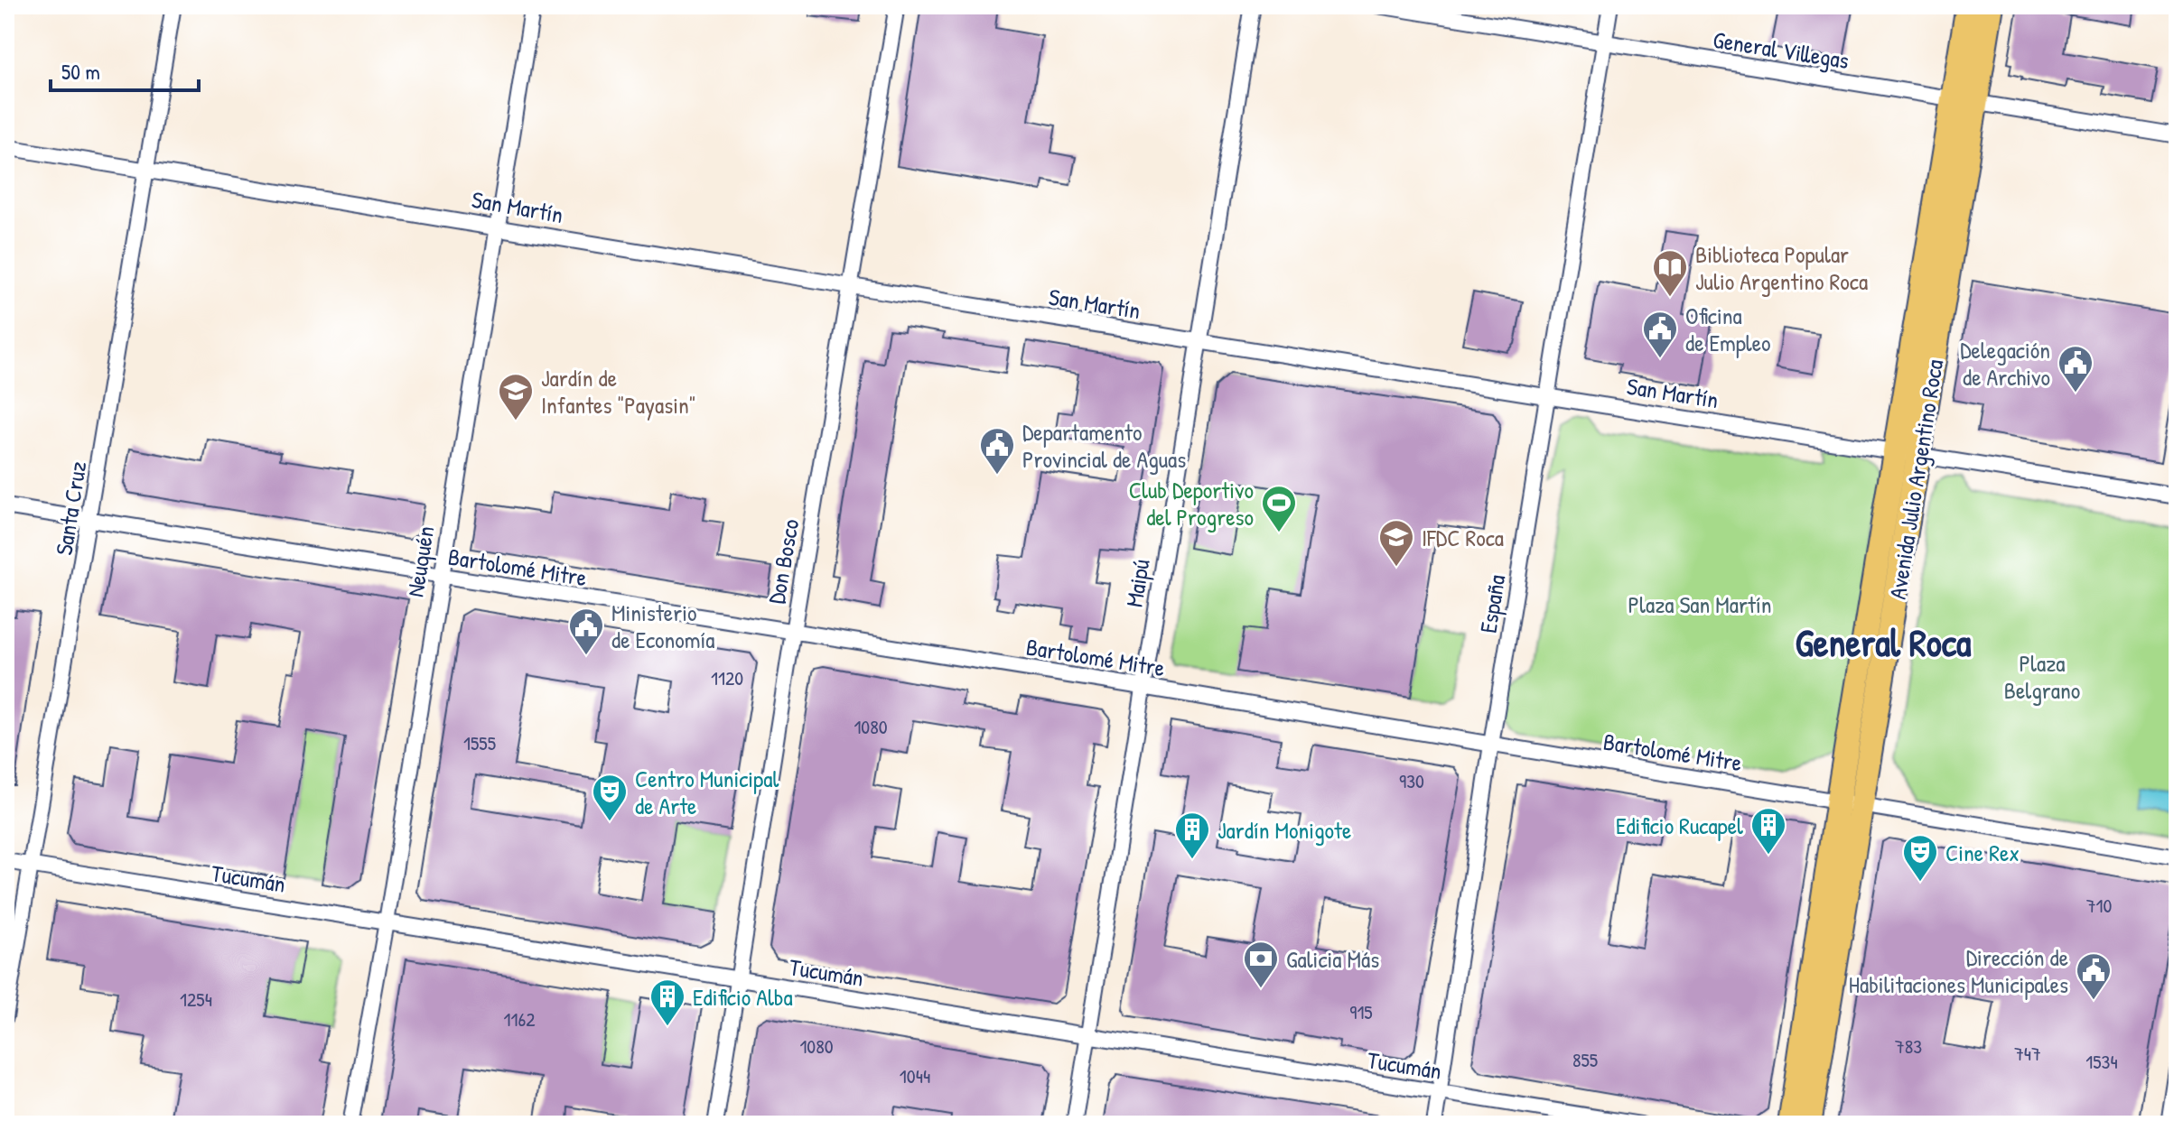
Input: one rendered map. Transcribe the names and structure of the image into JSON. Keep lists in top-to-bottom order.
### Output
{
  "streets": {
    "main road": ["Avenida Julio Argentino Roca"],
    "street": [
      "General Villegas",
      "San Martín",
      "Santa Cruz",
      "Neuquén",
      "Don Bosco",
      "Bartolomé Mitre",
      "Maipú",
      "España",
      "Tucumán"
    ]
  },
  "crossings": [
    ["General Villegas", "Avenida Julio Argentino Roca"],
    ["General Villegas", "España"],
    ["San Martín", "Avenida Julio Argentino Roca"],
    ["San Martín", "Santa Cruz"],
    ["San Martín", "Neuquén"],
    ["San Martín", "Don Bosco"],
    ["San Martín", "Maipú"],
    ["San Martín", "España"],
    ["Avenida Julio Argentino Roca", "Bartolomé Mitre"],
    ["Santa Cruz", "Bartolomé Mitre"],
    ["Santa Cruz", "Tucumán"],
    ["Neuquén", "Bartolomé Mitre"],
    ["Neuquén", "Tucumán"],
    ["Don Bosco", "Bartolomé Mitre"],
    ["Don Bosco", "Tucumán"],
    ["Bartolomé Mitre", "Maipú"],
    ["Bartolomé Mitre", "España"],
    ["Maipú", "Tucumán"],
    ["España", "Tucumán"]
  ],
  "districts": ["General Roca"],
  "parks": ["Plaza San Martín", "Plaza Belgrano"],
  "places": {
    "library": ["Biblioteca Popular Julio Argentino Roca"],
    "public building": [
      "Oficina de Empleo",
      "Delegación de Archivo",
      "Departamento Provincial de Aguas",
      "Ministerio de Economía",
      "Dirección de Habilitaciones Municipales"
    ],
    "school or university": ["Jardín de Infantes \"Payasin\"", "IFDC Roca"],
    "sports": ["Club Deportivo del Progreso"],
    "theatre": ["Centro Municipal de Arte", "Cine Rex"],
    "building": ["Edificio Rucapel", "Jardín Monigote", "Edificio Alba"],
    "bank": ["Galicia Más"]
  },
  "house_numbers": [
    "1120",
    "1080",
    "1555",
    "930",
    "710",
    "1254",
    "915",
    "1162",
    "1080",
    "783",
    "747",
    "855",
    "1534",
    "1044"
  ],
  "scale_bar": "50 m"
}
